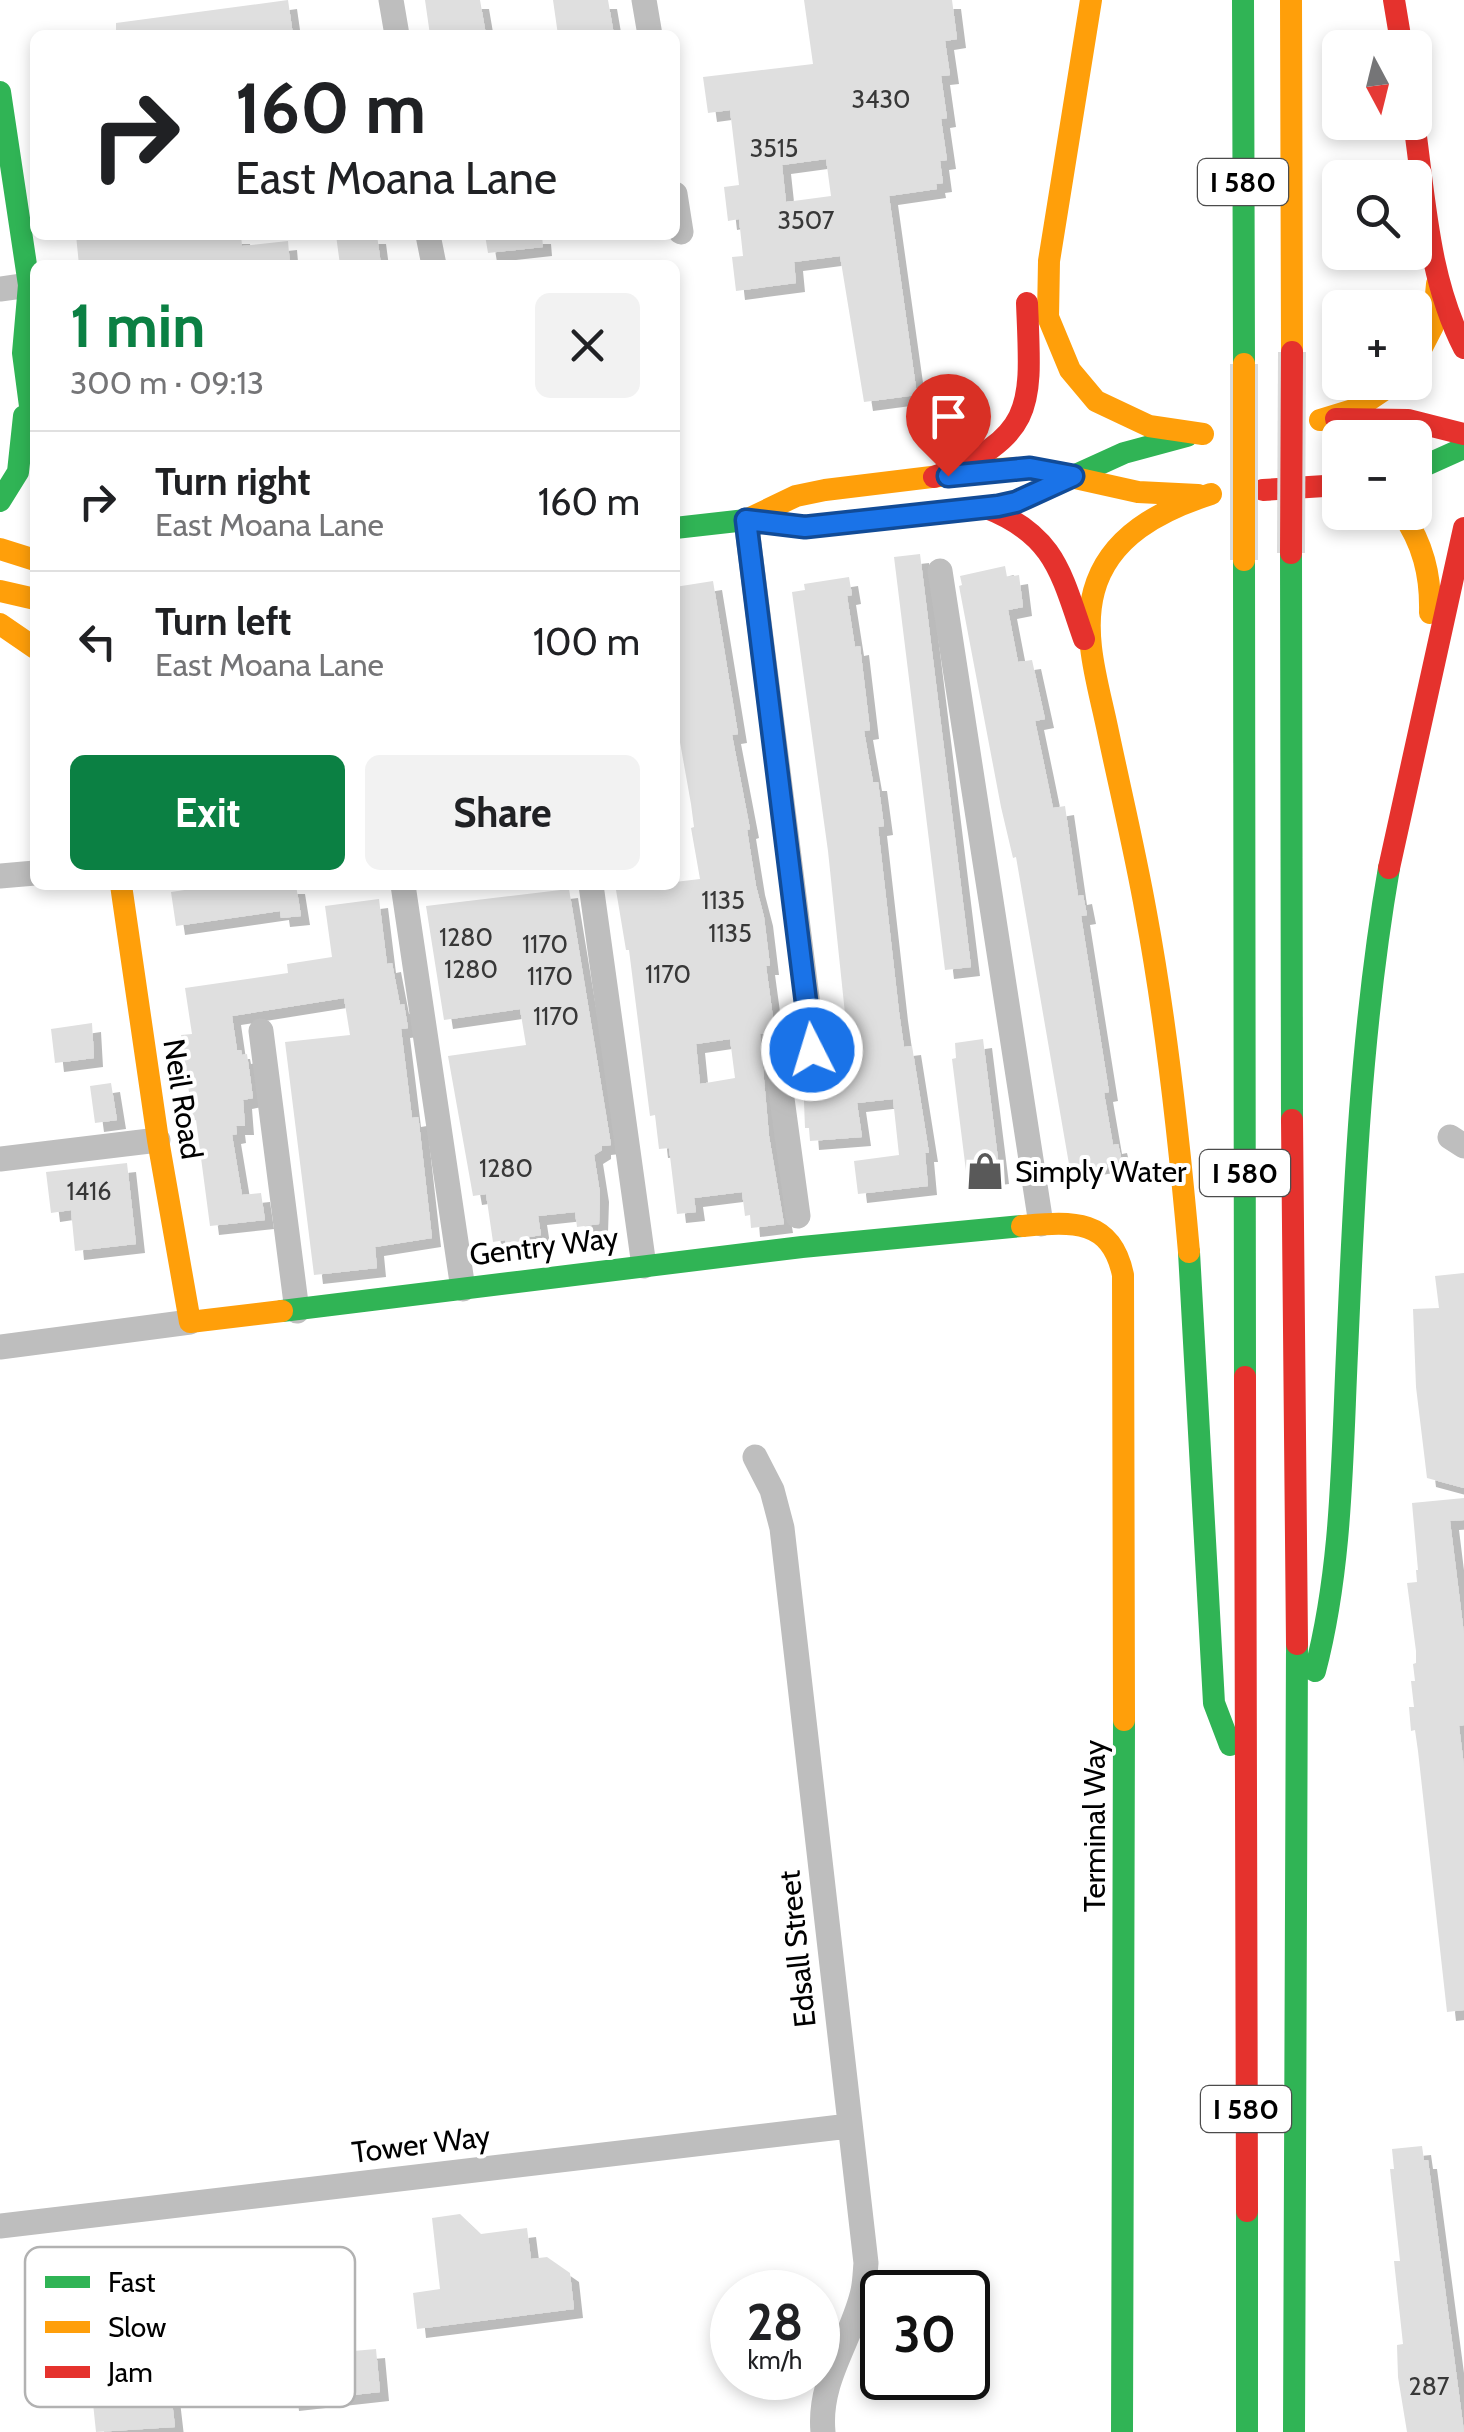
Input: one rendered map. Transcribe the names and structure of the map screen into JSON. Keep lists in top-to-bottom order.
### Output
{
  "streets": {
    "main road": [
      "I 580",
      "Neil Road",
      "Gentry Way",
      "Terminal Way"
    ],
    "street": ["Edsall Street", "Tower Way"]
  },
  "crossings": [
    ["Neil Road", "Gentry Way"],
    ["Gentry Way", "Terminal Way"],
    ["Edsall Street", "Tower Way"]
  ],
  "places": {
    "shop": ["Simply Water"]
  },
  "house_numbers": [
    "3430",
    "3515",
    "3507",
    "1135",
    "1135",
    "1280",
    "1170",
    "1280",
    "1170",
    "1170",
    "1170",
    "1280",
    "1416",
    "287"
  ],
  "legend": ["Fast", "Slow", "Jam"],
  "north": "bottom",
  "page": {
    "map_buttons": ["+", "−"],
    "turn": ["160 m", "East Moana Lane"],
    "heading": ["1 min", "300 m · 09:13"],
    "list": [
      {
        "name": "Turn right",
        "note": "East Moana Lane",
        "value": "160 m"
      },
      {
        "name": "Turn left",
        "note": "East Moana Lane",
        "value": "100 m"
      }
    ],
    "buttons": ["Exit", "Share"],
    "speed": "28 km/h",
    "limit": "30"
  }
}
